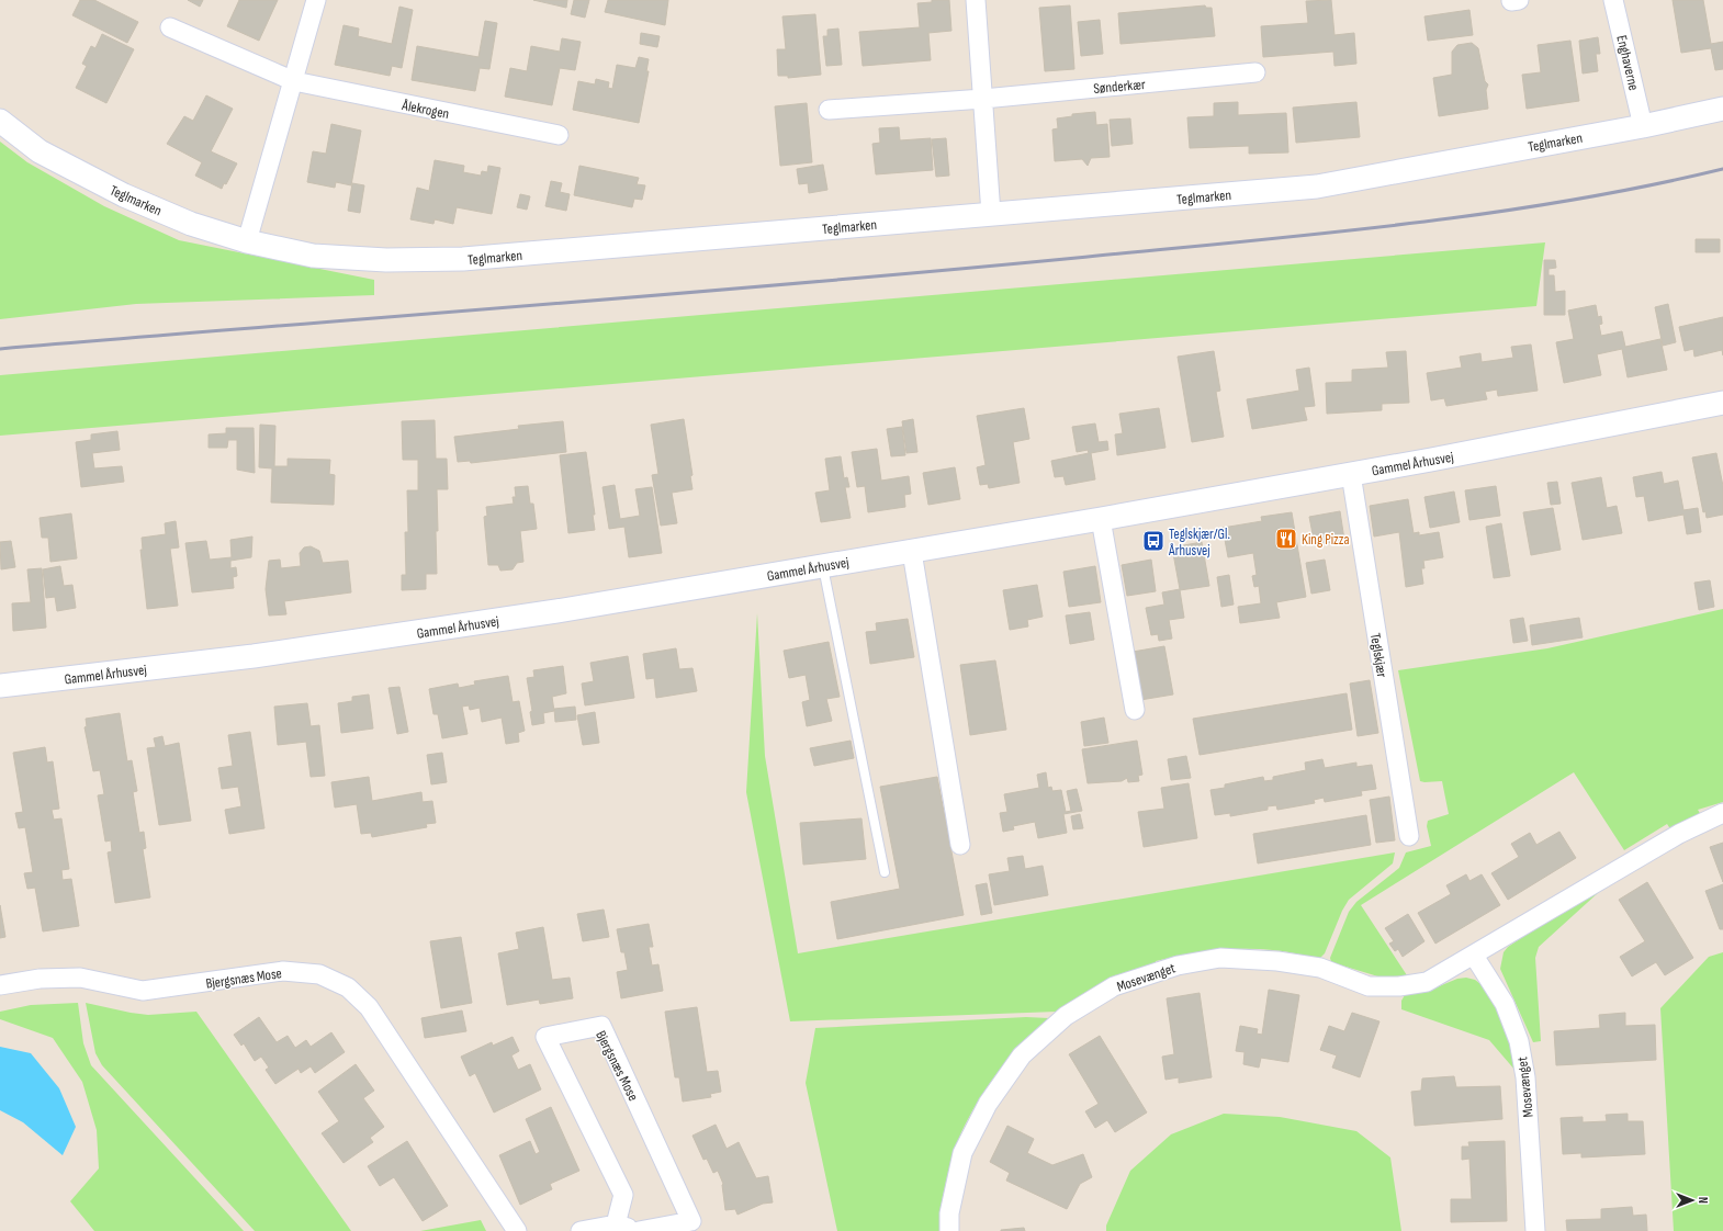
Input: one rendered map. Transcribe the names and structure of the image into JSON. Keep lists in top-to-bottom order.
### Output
{
  "streets": {
    "street": [
      "Enghaverne",
      "Sønderkær",
      "Ålekrogen",
      "Teglmarken",
      "Gammel Århusvej",
      "Teglskjær",
      "Mosevænget",
      "Bjergsnæs Mose"
    ]
  },
  "crossings": [
    ["Enghaverne", "Teglmarken"],
    ["Gammel Århusvej", "Teglskjær"]
  ],
  "places": {
    "restaurant": ["King Pizza"],
    "bus stop": ["Teglskjær/Gl. Århusvej"]
  },
  "north": "right"
}
